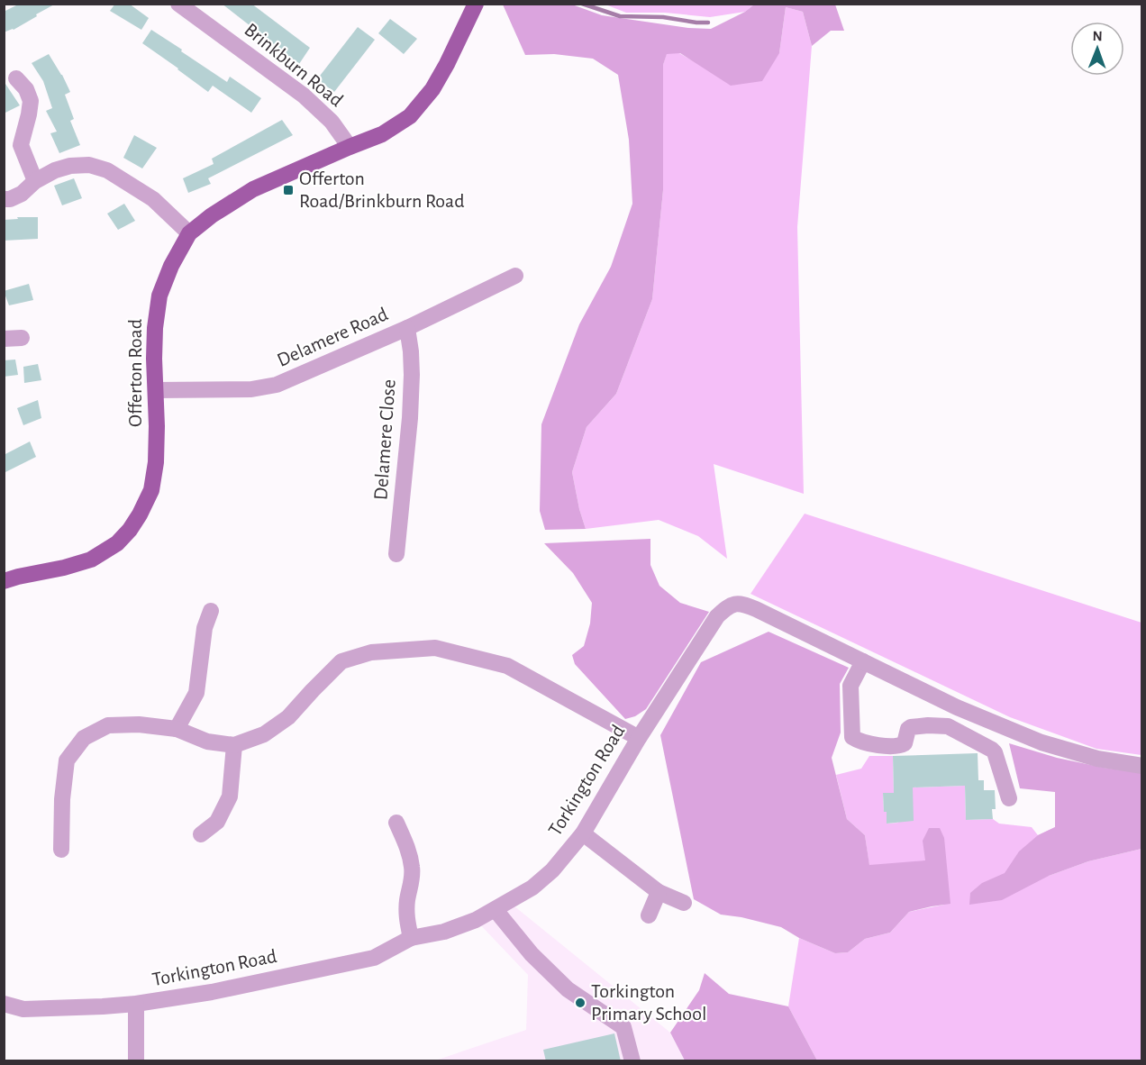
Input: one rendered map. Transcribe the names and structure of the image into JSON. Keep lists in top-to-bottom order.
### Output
{
  "streets": {
    "main road": ["Offerton Road"],
    "street": [
      "Brinkburn Road",
      "Delamere Road",
      "Delamere Close",
      "Torkington Road"
    ]
  },
  "crossings": [
    ["Brinkburn Road", "Offerton Road"],
    ["Delamere Road", "Offerton Road"],
    ["Delamere Road", "Delamere Close"]
  ],
  "places": {
    "transit": ["Offerton Road/Brinkburn Road"],
    "other": ["Torkington Primary School"]
  },
  "north": "top"
}
